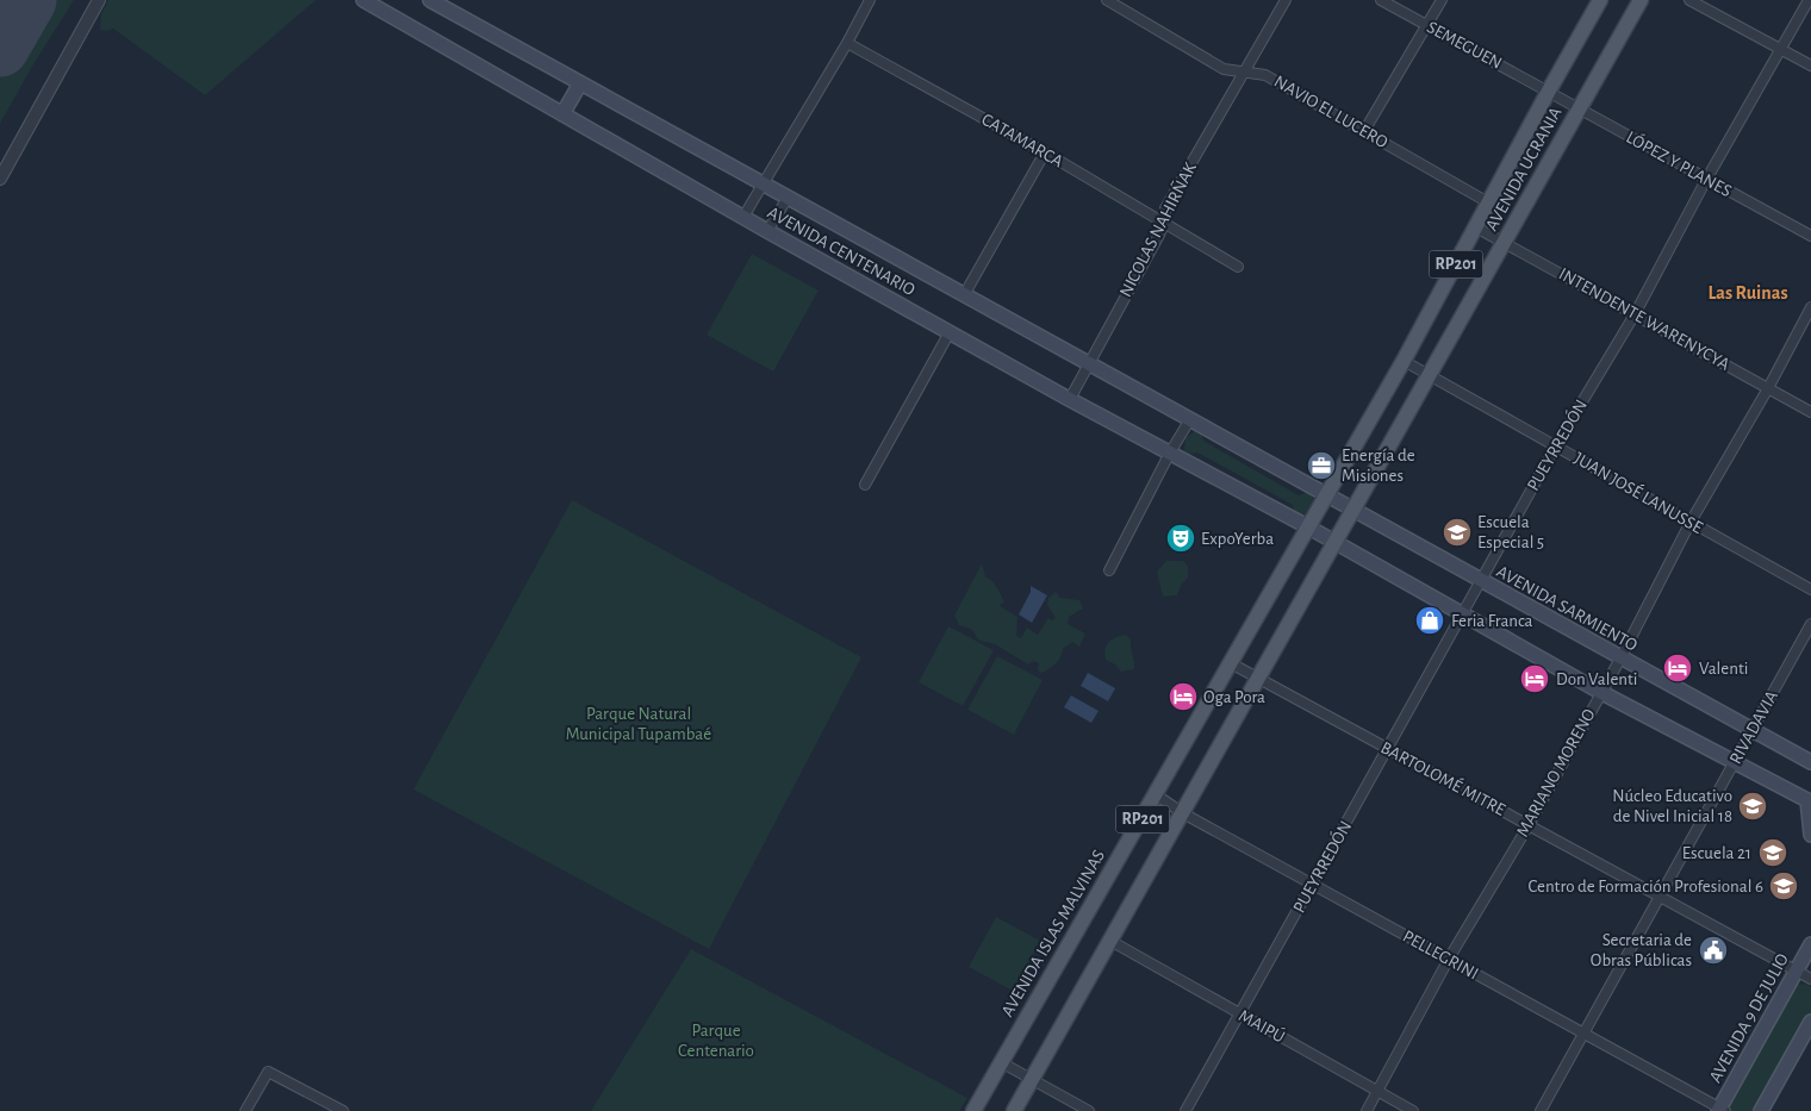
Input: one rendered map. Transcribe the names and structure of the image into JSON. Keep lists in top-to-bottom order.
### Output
{
  "streets": {
    "main road": [
      "AVENIDA UCRANIA",
      "AVENIDA CENTENARIO",
      "RP201",
      "AVENIDA SARMIENTO",
      "AVENIDA ISLAS MALVINAS",
      "AVENIDA 9 DE JULIO"
    ],
    "street": [
      "SEMEGUEN",
      "NAVIO EL LUCERO",
      "CATAMARCA",
      "LÓPEZ Y PLANES",
      "NICOLAS NAHIRÑAK",
      "INTENDENTE WARENYCYA",
      "PUEYRREDÓN",
      "JUAN JOSÉ LANUSSE",
      "RIVADAVIA",
      "MARIANO MORENO",
      "BARTOLOMÉ MITRE",
      "PELLEGRINI",
      "MAIPÚ"
    ]
  },
  "crossings": [
    ["SEMEGUEN", "LÓPEZ Y PLANES"],
    ["SEMEGUEN", "AVENIDA UCRANIA"],
    ["NAVIO EL LUCERO", "AVENIDA UCRANIA"],
    ["NAVIO EL LUCERO", "NICOLAS NAHIRÑAK"],
    ["CATAMARCA", "NICOLAS NAHIRÑAK"],
    ["LÓPEZ Y PLANES", "AVENIDA UCRANIA"],
    ["LÓPEZ Y PLANES", "PUEYRREDÓN"],
    ["AVENIDA UCRANIA", "AVENIDA CENTENARIO"],
    ["AVENIDA UCRANIA", "RP201"],
    ["AVENIDA UCRANIA", "INTENDENTE WARENYCYA"],
    ["AVENIDA UCRANIA", "JUAN JOSÉ LANUSSE"],
    ["AVENIDA UCRANIA", "AVENIDA SARMIENTO"],
    ["AVENIDA UCRANIA", "AVENIDA ISLAS MALVINAS"],
    ["NICOLAS NAHIRÑAK", "AVENIDA CENTENARIO"],
    ["NICOLAS NAHIRÑAK", "AVENIDA SARMIENTO"],
    ["AVENIDA CENTENARIO", "AVENIDA SARMIENTO"],
    ["AVENIDA CENTENARIO", "AVENIDA ISLAS MALVINAS"],
    ["RP201", "BARTOLOMÉ MITRE"],
    ["RP201", "PELLEGRINI"],
    ["RP201", "MAIPÚ"],
    ["INTENDENTE WARENYCYA", "PUEYRREDÓN"],
    ["INTENDENTE WARENYCYA", "MARIANO MORENO"],
    ["PUEYRREDÓN", "JUAN JOSÉ LANUSSE"],
    ["PUEYRREDÓN", "AVENIDA SARMIENTO"],
    ["PUEYRREDÓN", "BARTOLOMÉ MITRE"],
    ["PUEYRREDÓN", "PELLEGRINI"],
    ["PUEYRREDÓN", "MAIPÚ"],
    ["JUAN JOSÉ LANUSSE", "MARIANO MORENO"],
    ["AVENIDA SARMIENTO", "RIVADAVIA"],
    ["AVENIDA SARMIENTO", "MARIANO MORENO"],
    ["RIVADAVIA", "BARTOLOMÉ MITRE"],
    ["RIVADAVIA", "PELLEGRINI"],
    ["MARIANO MORENO", "BARTOLOMÉ MITRE"],
    ["MARIANO MORENO", "PELLEGRINI"],
    ["MARIANO MORENO", "MAIPÚ"],
    ["BARTOLOMÉ MITRE", "AVENIDA ISLAS MALVINAS"],
    ["BARTOLOMÉ MITRE", "AVENIDA 9 DE JULIO"],
    ["AVENIDA ISLAS MALVINAS", "PELLEGRINI"],
    ["PELLEGRINI", "AVENIDA 9 DE JULIO"]
  ],
  "districts": ["Las Ruinas"],
  "parks": ["Parque Natural Municipal Tupambaé", "Parque Centenario"],
  "places": {
    "office": ["Energía de Misiones"],
    "school or university": [
      "Escuela Especial 5",
      "Núcleo Educativo de Nivel Inicial 18",
      "Escuela 21",
      "Centro de Formación Profesional 6"
    ],
    "theatre": ["ExpoYerba"],
    "shop": ["Feria Franca"],
    "hotel": ["Valenti", "Don Valenti", "Oga Pora"],
    "public building": ["Secretaria de Obras Públicas"]
  }
}
